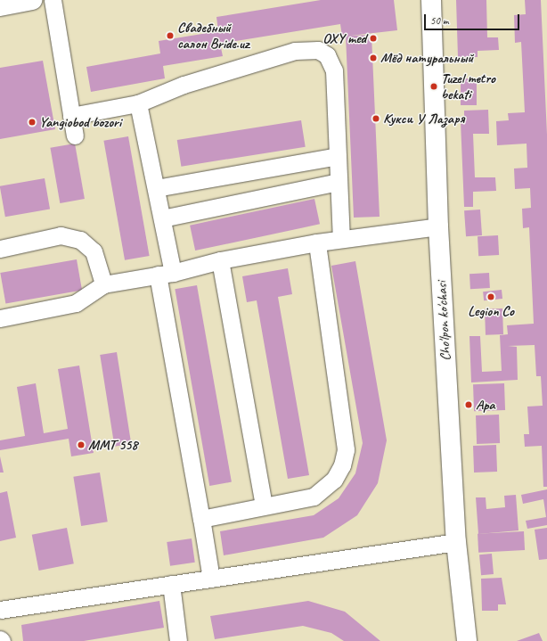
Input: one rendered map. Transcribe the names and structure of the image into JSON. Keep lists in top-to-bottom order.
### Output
{
  "streets": {
    "main road": ["Cho'lpon ko'chasi"]
  },
  "places": [
    "Свадебный салон Bride.uz",
    "OXY med",
    "Мёд натуральный",
    "Tuzel metro bekati",
    "Кукси У Лазаря",
    "Yangiobod bozori",
    "Legion Co",
    "Ара",
    "MMT 558"
  ],
  "scale_bar": "50 m"
}
